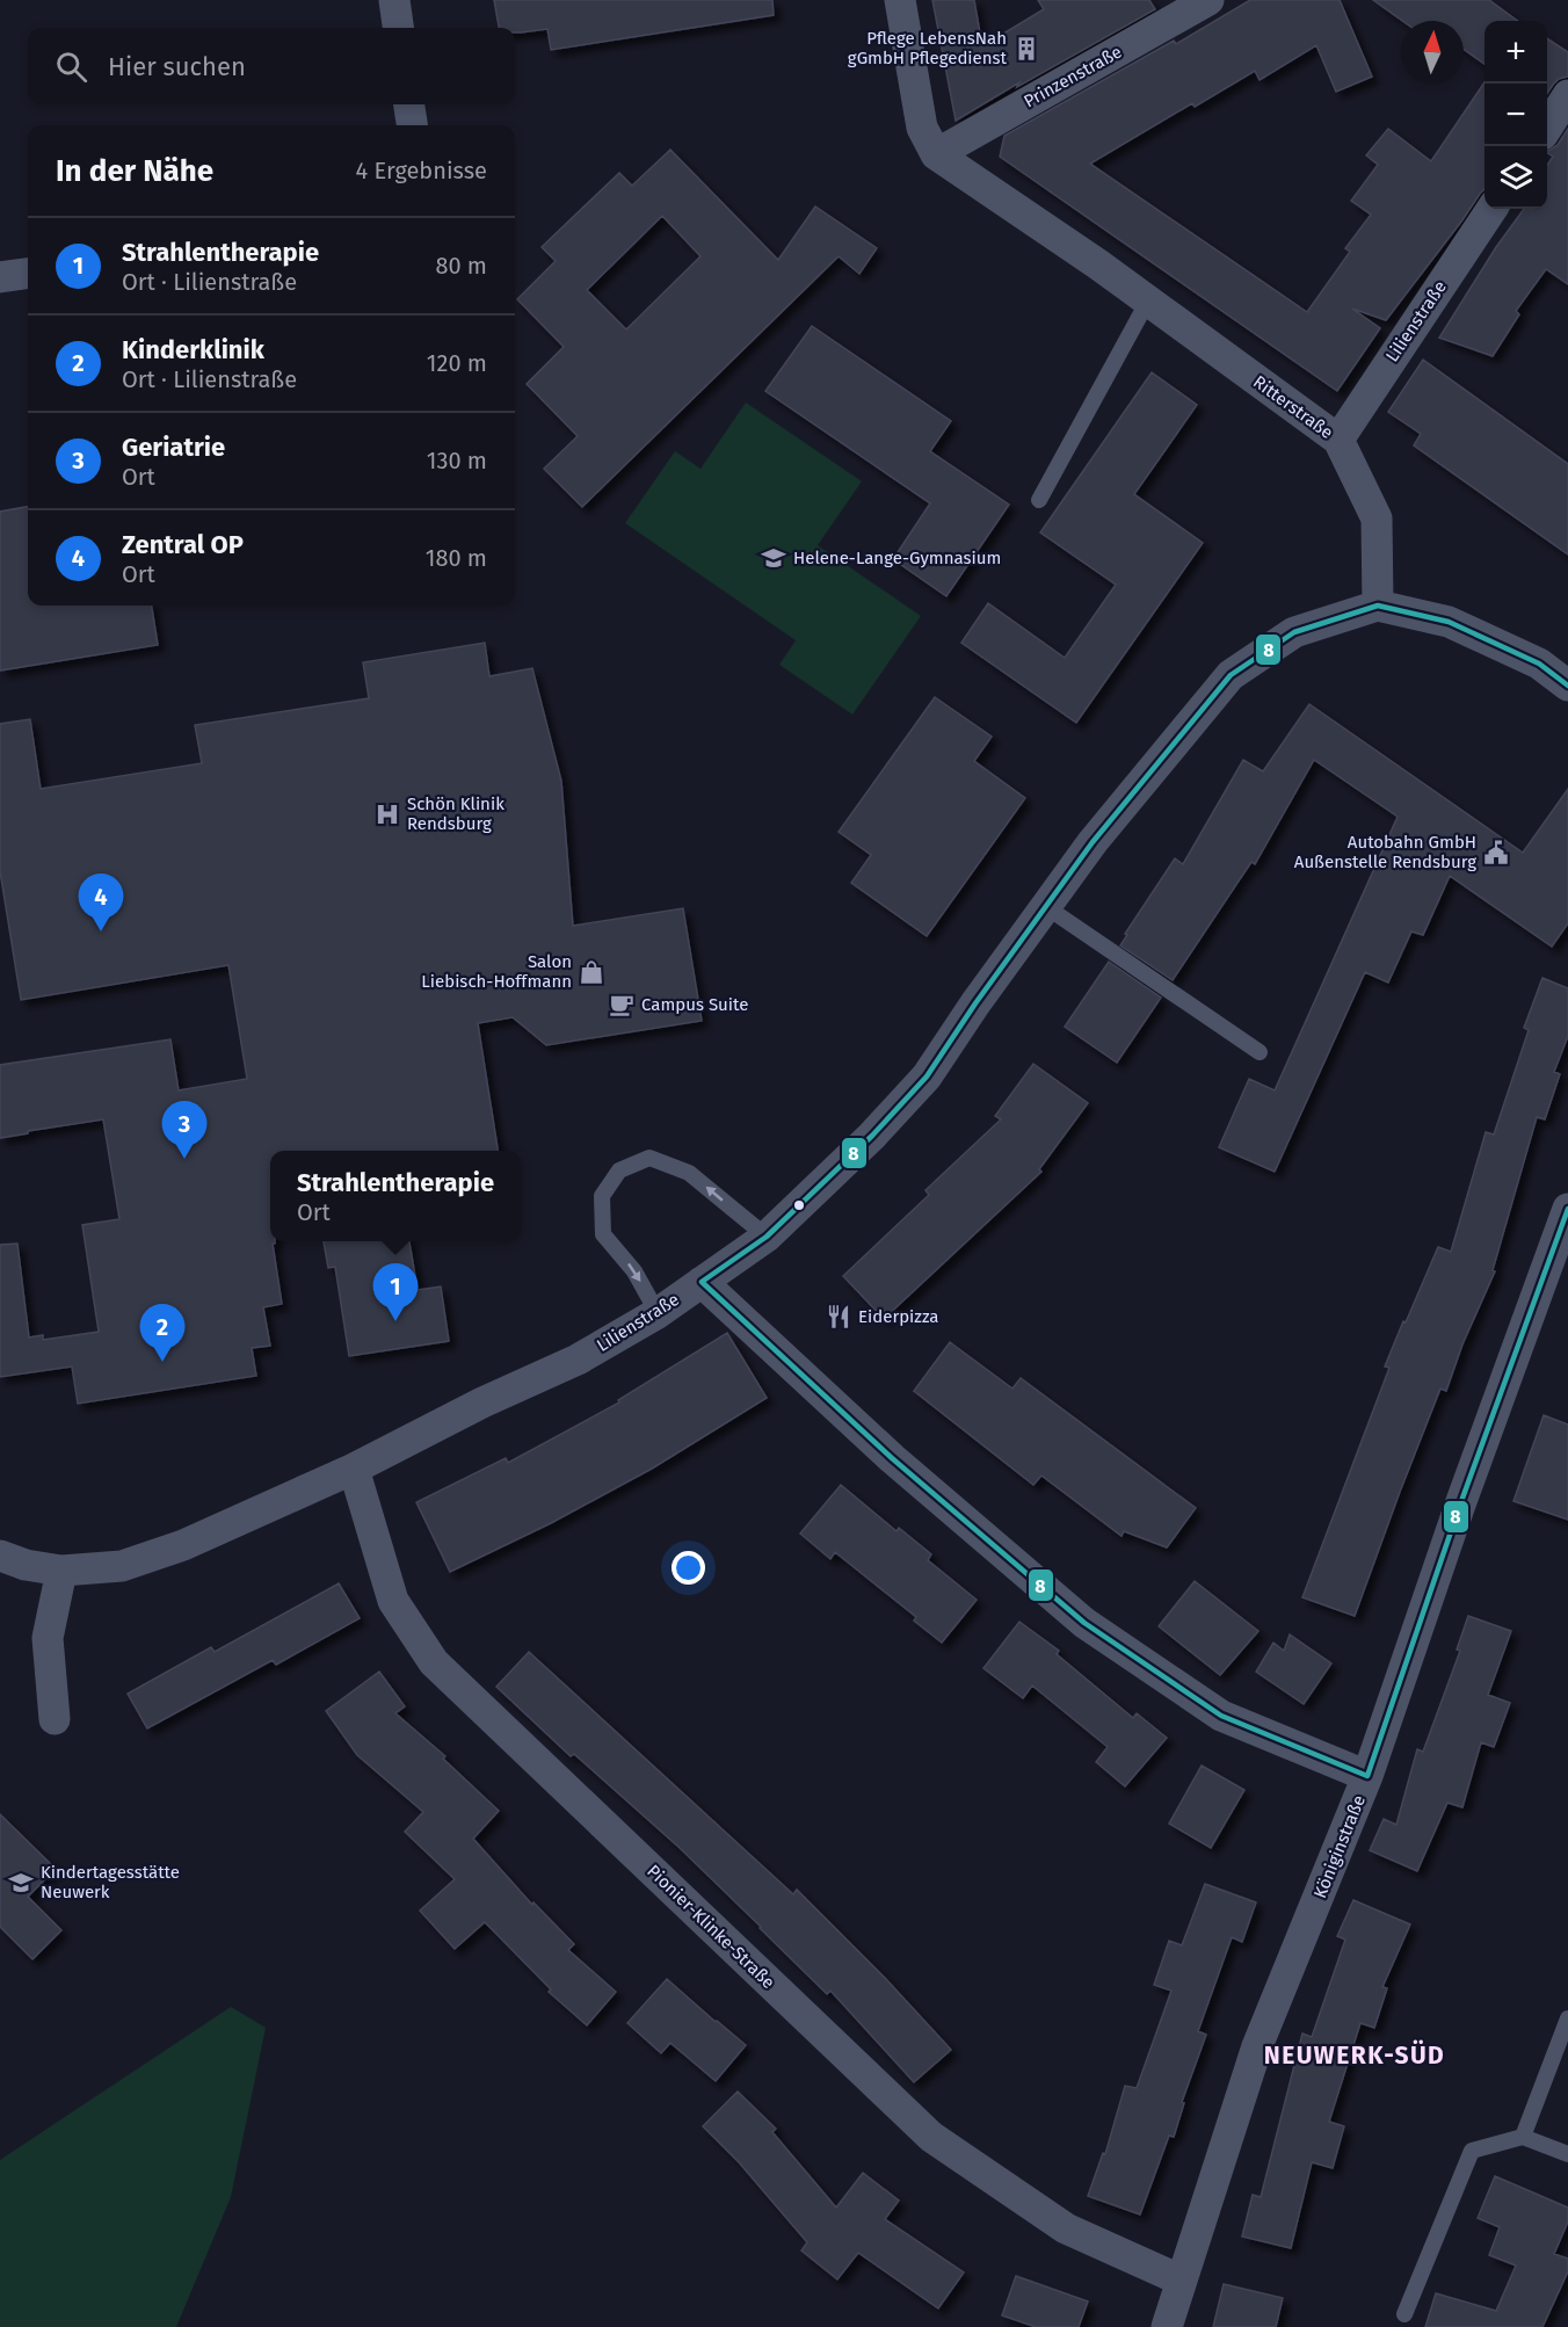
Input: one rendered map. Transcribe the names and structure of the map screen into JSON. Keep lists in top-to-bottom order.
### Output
{
  "streets": {
    "street": [
      "Prinzenstraße",
      "Lilienstraße",
      "Ritterstraße",
      "Königinstraße",
      "Pionier-Klinke-Straße"
    ]
  },
  "crossings": [
    ["Prinzenstraße", "Ritterstraße"],
    ["Lilienstraße", "Ritterstraße"],
    ["Lilienstraße", "Pionier-Klinke-Straße"],
    ["Königinstraße", "Pionier-Klinke-Straße"]
  ],
  "districts": ["NEUWERK-SÜD"],
  "places": {
    "building": ["Pflege LebensNah gGmbH Pflegedienst"],
    "school or university": ["Helene-Lange-Gymnasium", "Kindertagesstätte Neuwerk"],
    "hospital": ["Schön Klinik Rendsburg"],
    "public building": ["Autobahn GmbH Außenstelle Rendsburg"],
    "shop": ["Salon Liebisch-Hoffmann"],
    "cafe": ["Campus Suite"],
    "restaurant": ["Eiderpizza"]
  },
  "lines": ["transit line 8"],
  "north": "top",
  "page": {
    "map_buttons": ["+", "−"],
    "search": "Hier suchen",
    "heading": ["In der Nähe", "4 Ergebnisse"],
    "list": [
      {
        "mark": "1",
        "name": "Strahlentherapie",
        "note": "Ort · Lilienstraße",
        "value": "80 m"
      },
      {
        "mark": "2",
        "name": "Kinderklinik",
        "note": "Ort · Lilienstraße",
        "value": "120 m"
      },
      {
        "mark": "3",
        "name": "Geriatrie",
        "note": "Ort",
        "value": "130 m"
      },
      {
        "mark": "4",
        "name": "Zentral OP",
        "note": "Ort",
        "value": "180 m"
      }
    ],
    "pins": [
      "4",
      "3",
      "1",
      "2"
    ],
    "popup": ["Strahlentherapie", "Ort"]
  }
}
